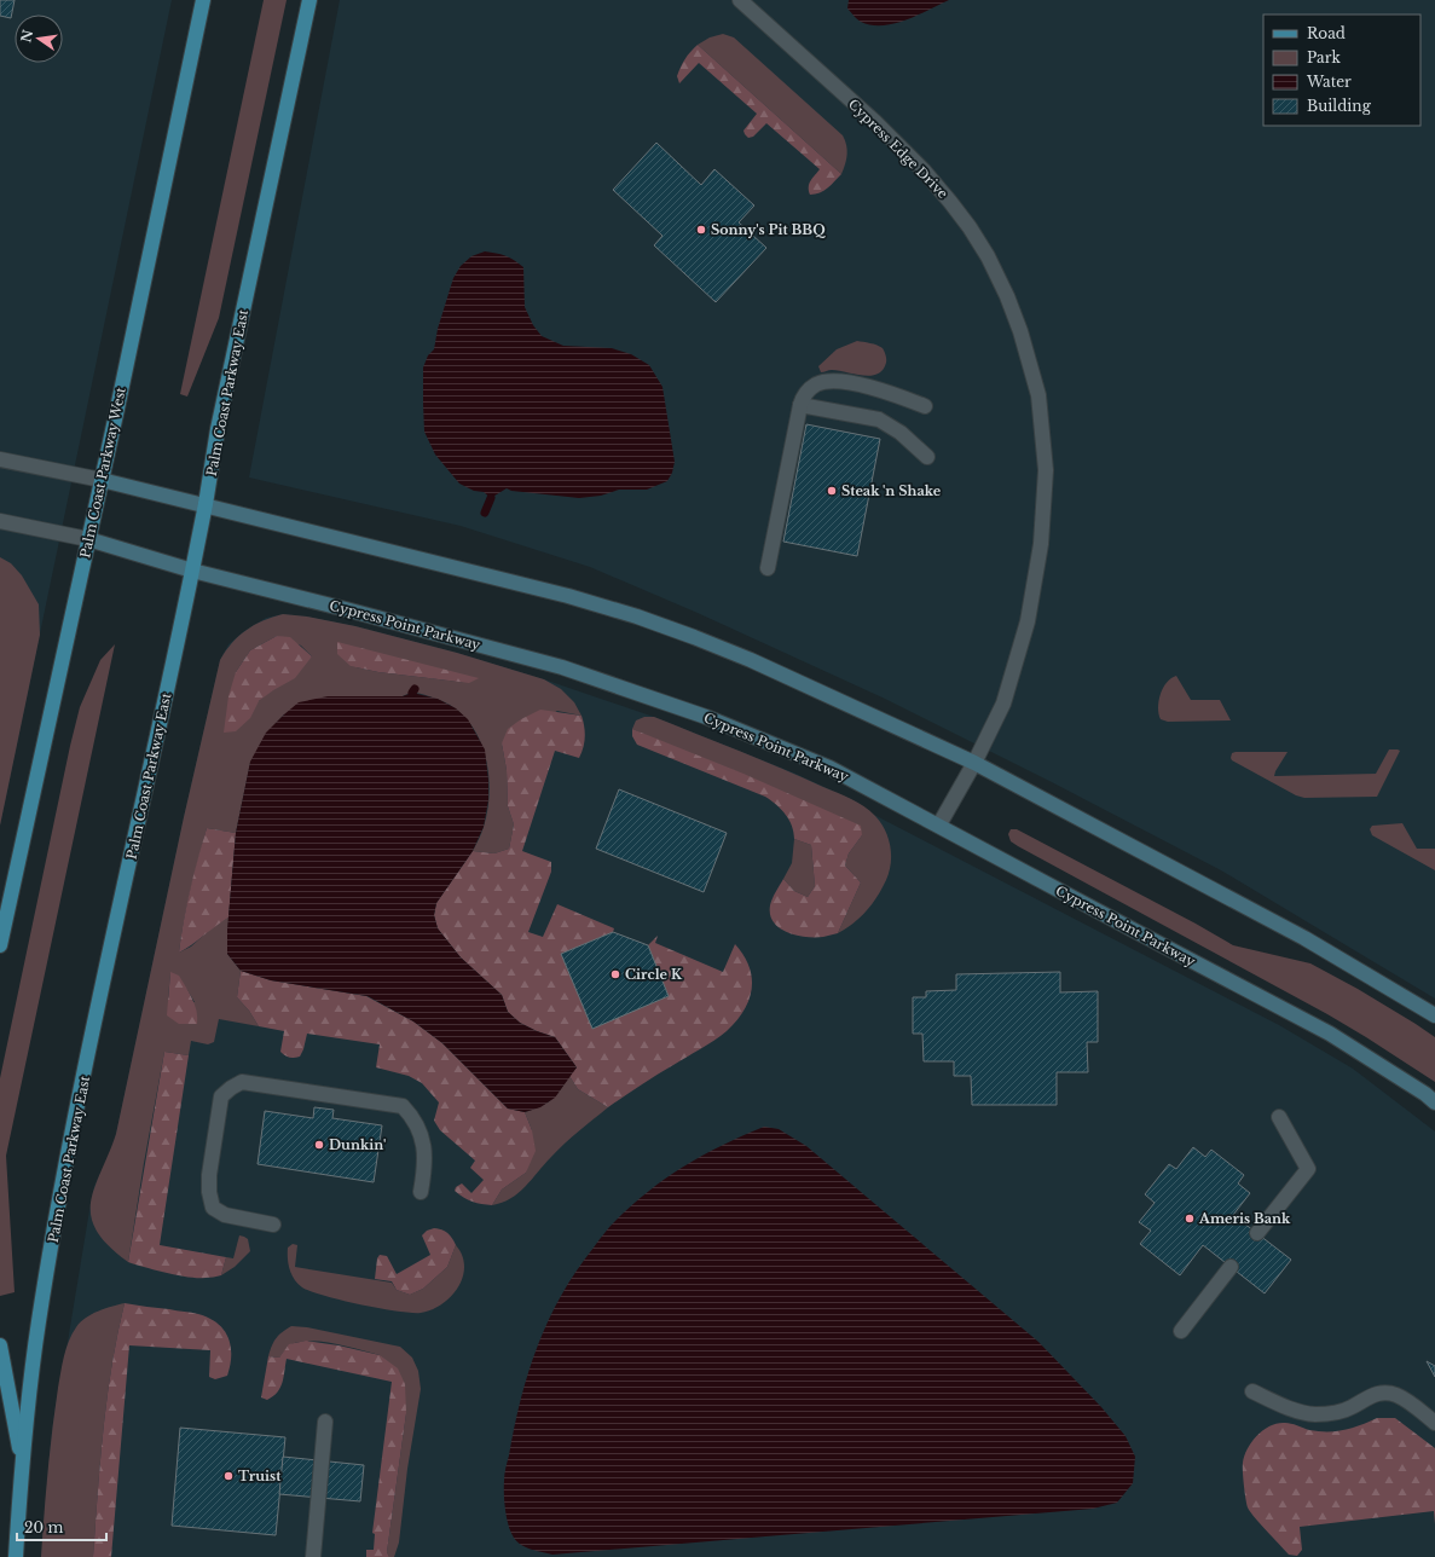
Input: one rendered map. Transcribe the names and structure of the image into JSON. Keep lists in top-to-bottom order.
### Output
{
  "streets": {
    "main road": ["Palm Coast Parkway East", "Palm Coast Parkway West"],
    "street": ["Cypress Edge Drive", "Cypress Point Parkway"]
  },
  "crossings": [
    ["Cypress Edge Drive", "Cypress Point Parkway"],
    ["Palm Coast Parkway East", "Cypress Point Parkway"],
    ["Palm Coast Parkway West", "Cypress Point Parkway"]
  ],
  "places": [
    "Sonny's Pit BBQ",
    "Steak 'n Shake",
    "Circle K",
    "Dunkin'",
    "Ameris Bank",
    "Truist"
  ],
  "legend": [
    "Road",
    "Park",
    "Water",
    "Building"
  ],
  "scale_bar": "20 m",
  "north": "left"
}
